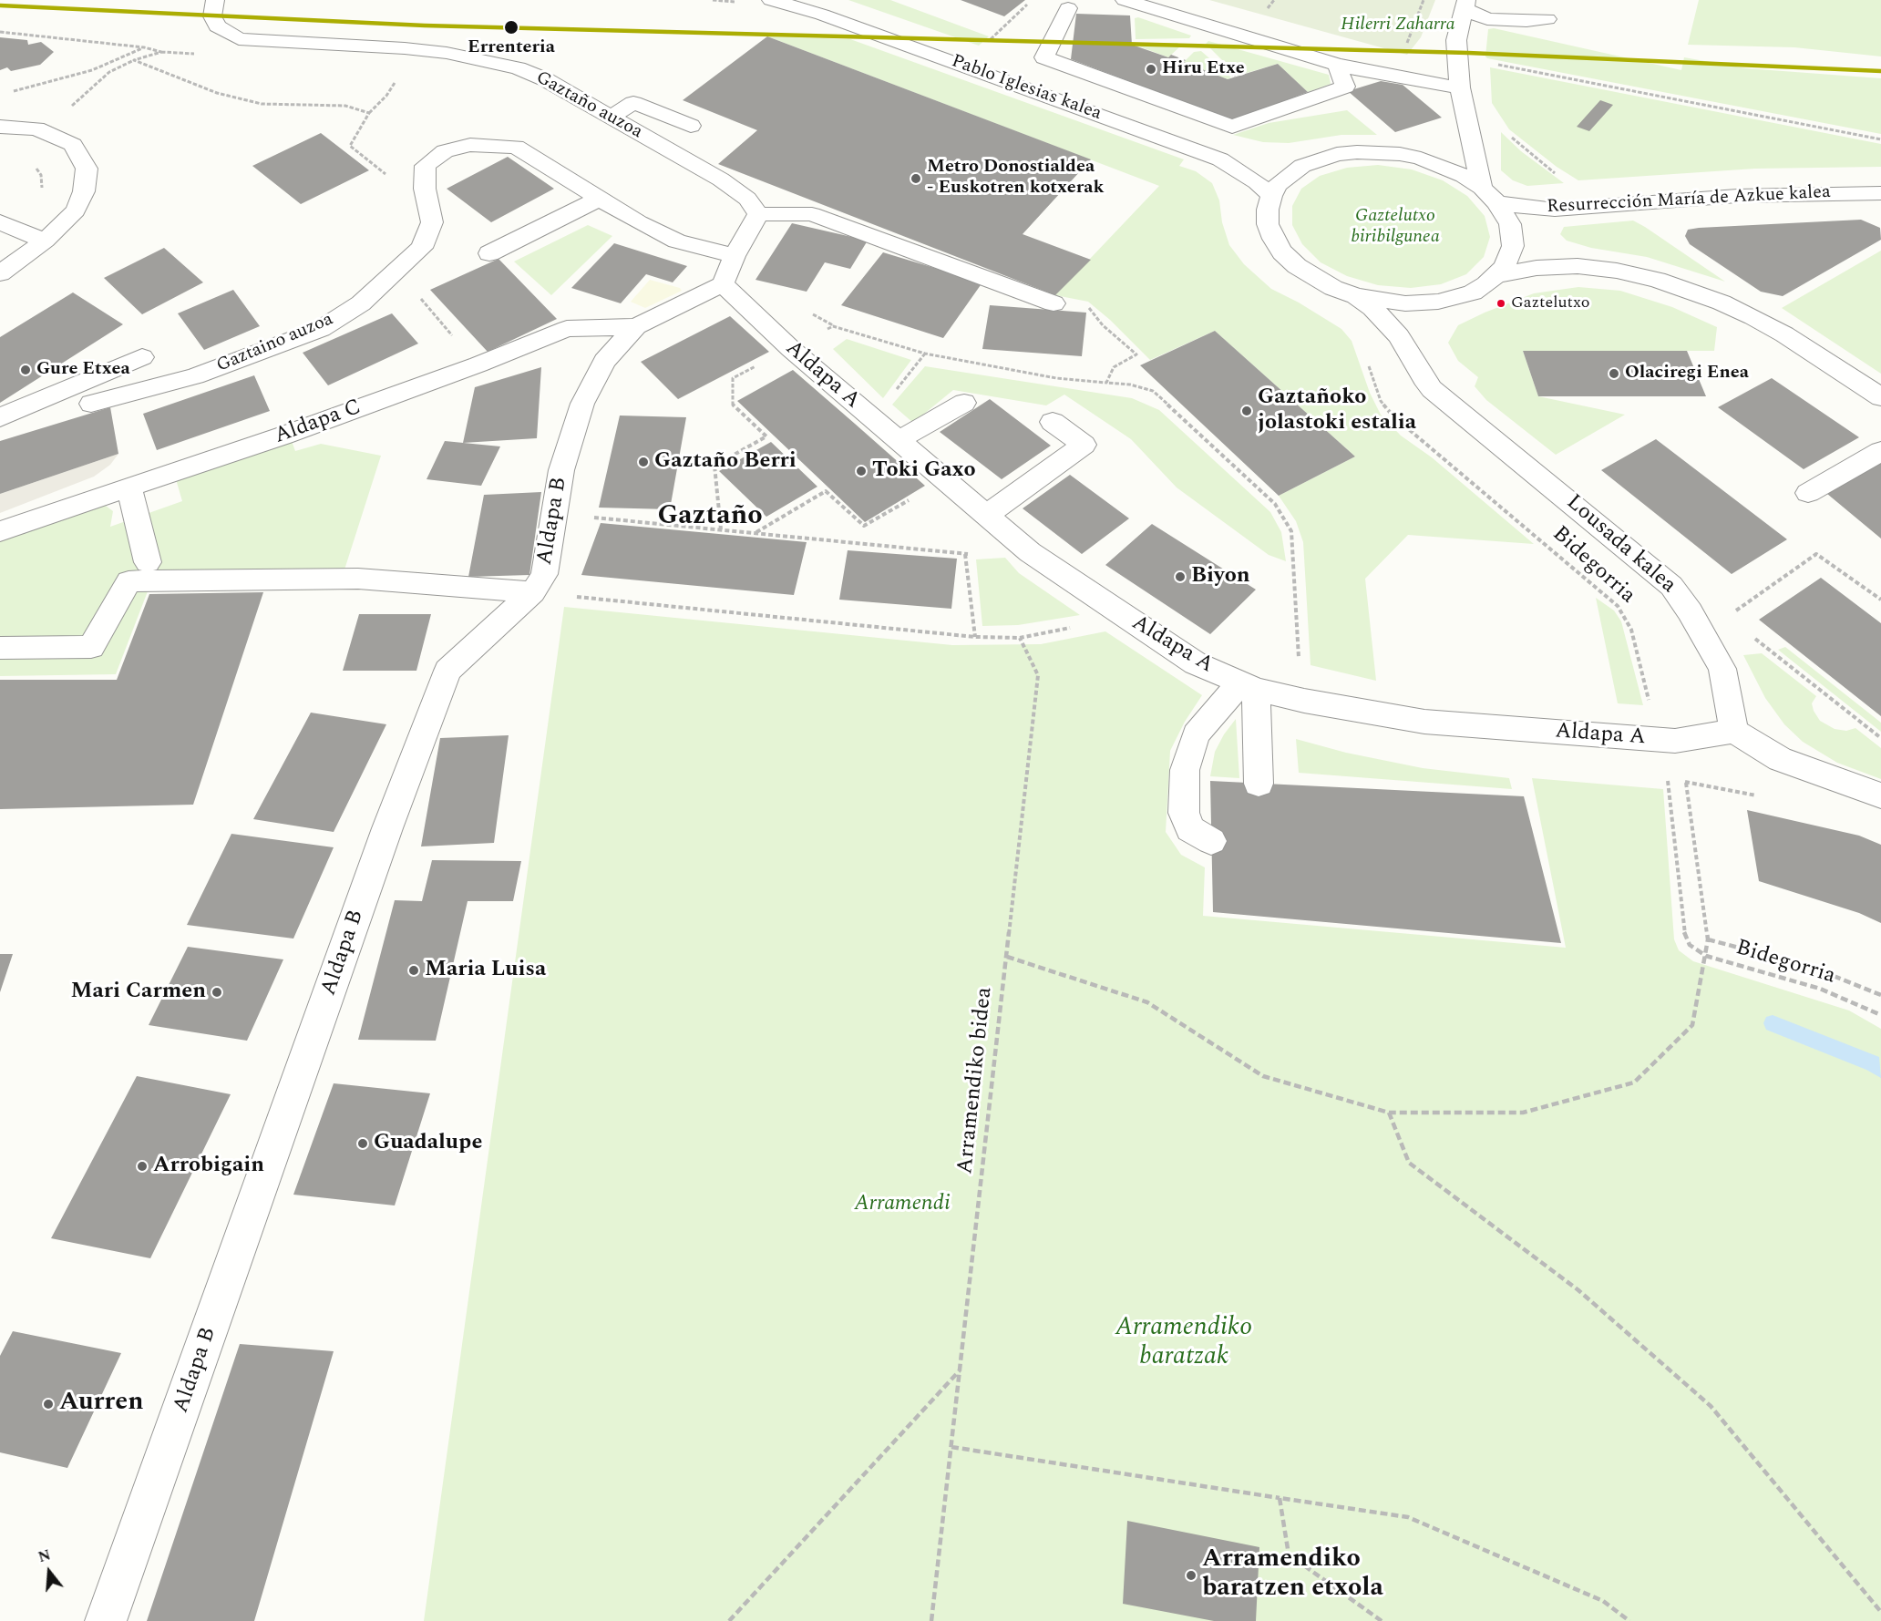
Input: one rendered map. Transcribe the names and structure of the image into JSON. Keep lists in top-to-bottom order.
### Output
{
  "streets": {
    "street": [
      "Pablo Iglesias kalea",
      "Gaztaño auzoa",
      "Resurrección María de Azkue kalea",
      "Gaztaino auzoa",
      "Aldapa A",
      "Aldapa C",
      "Aldapa B",
      "Lousada kalea"
    ],
    "path": ["Bidegorria", "Arramendiko bidea"]
  },
  "crossings": [
    ["Aldapa A", "Lousada kalea"],
    ["Aldapa A", "Bidegorria"],
    ["Aldapa C", "Aldapa B"]
  ],
  "districts": ["Gaztaño"],
  "parks": [
    "Hilerri Zaharra",
    "Gaztelutxo biribilgunea",
    "Arramendi",
    "Arramendiko baratzak"
  ],
  "places": [
    "Errenteria",
    "Hiru Etxe",
    "Metro Donostialdea - Euskotren kotxerak",
    "Gaztelutxo",
    "Gure Etxea",
    "Olaciregi Enea",
    "Gaztañoko jolastoki estalia",
    "Gaztaño Berri",
    "Toki Gaxo",
    "Biyon",
    "Maria Luisa",
    "Mari Carmen",
    "Guadalupe",
    "Arrobigain",
    "Aurren",
    "Arramendiko baratzen etxola"
  ],
  "north": "top"
}
